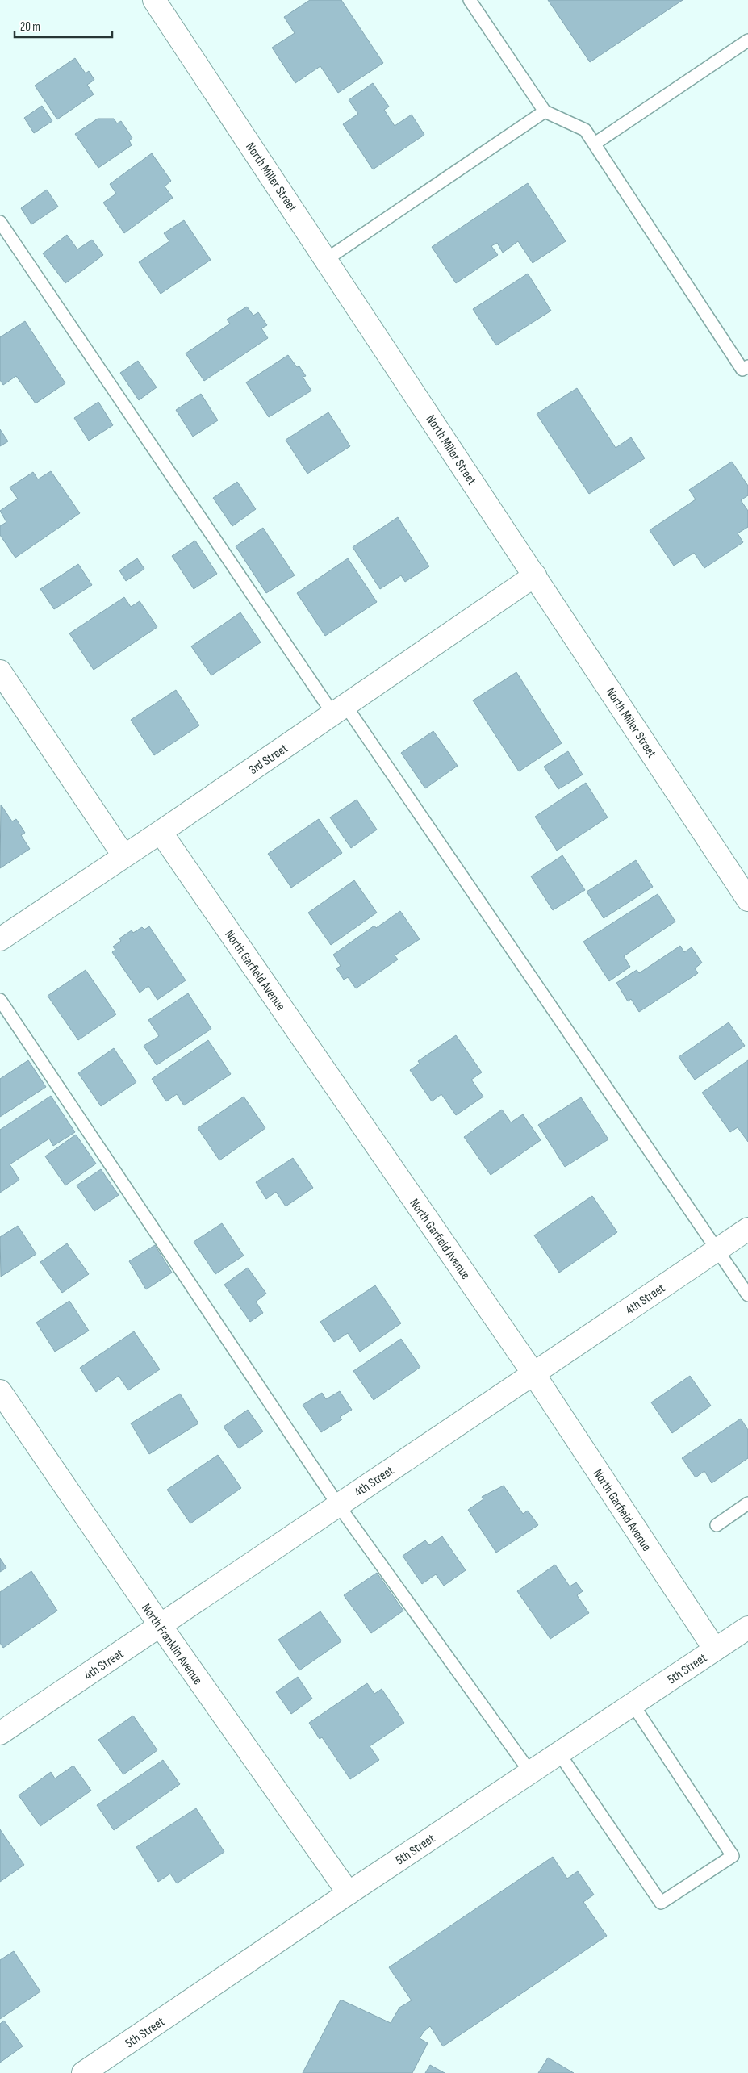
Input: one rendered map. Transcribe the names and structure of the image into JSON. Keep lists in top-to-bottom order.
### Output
{
  "streets": {
    "street": [
      "North Miller Street",
      "3rd Street",
      "North Garfield Avenue",
      "4th Street",
      "North Franklin Avenue",
      "5th Street"
    ]
  },
  "crossings": [
    ["North Miller Street", "3rd Street"],
    ["3rd Street", "North Garfield Avenue"],
    ["North Garfield Avenue", "4th Street"],
    ["North Garfield Avenue", "5th Street"],
    ["4th Street", "North Franklin Avenue"],
    ["North Franklin Avenue", "5th Street"]
  ],
  "scale_bar": "20 m"
}
